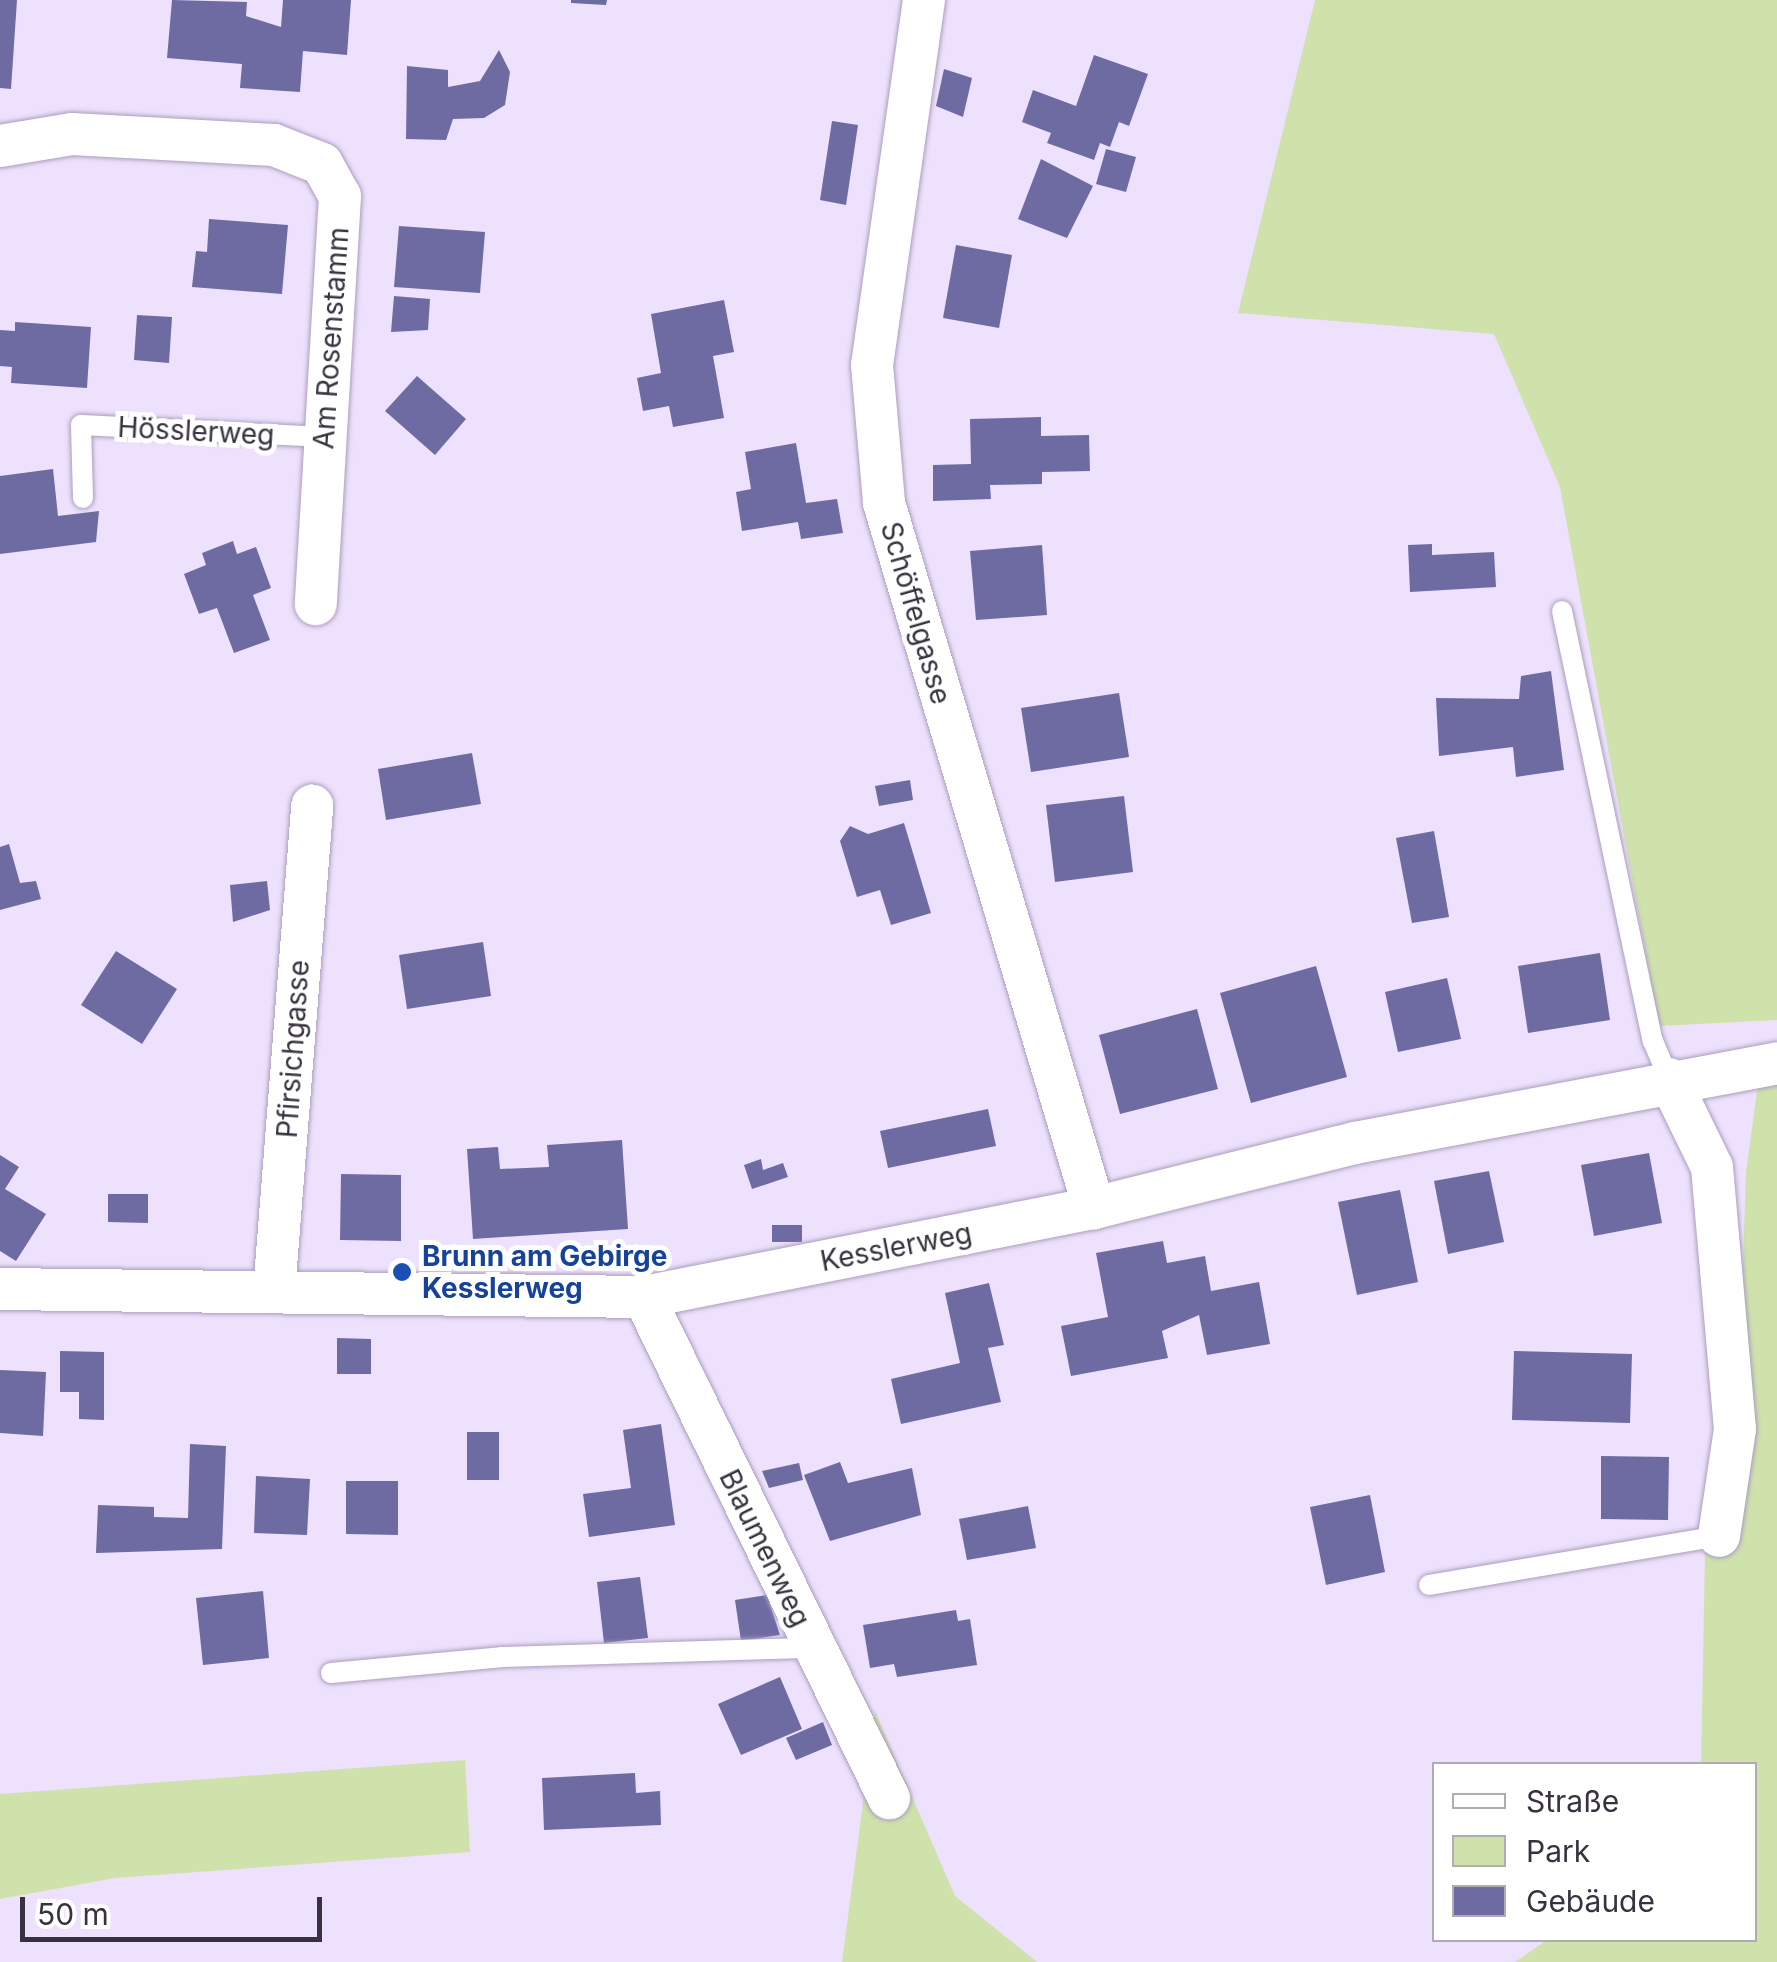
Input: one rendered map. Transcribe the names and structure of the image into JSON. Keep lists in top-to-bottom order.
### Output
{
  "streets": {
    "street": [
      "Am Rosenstamm",
      "Schöffelgasse",
      "Pfirsichgasse",
      "Kesslerweg",
      "Blaumenweg"
    ],
    "lane": ["Hösslerweg"]
  },
  "crossings": [
    ["Am Rosenstamm", "Hösslerweg"],
    ["Schöffelgasse", "Kesslerweg"],
    ["Pfirsichgasse", "Kesslerweg"],
    ["Kesslerweg", "Blaumenweg"]
  ],
  "places": ["Brunn am Gebirge Kesslerweg"],
  "legend": ["Straße", "Park", "Gebäude"],
  "scale_bar": "50 m"
}
